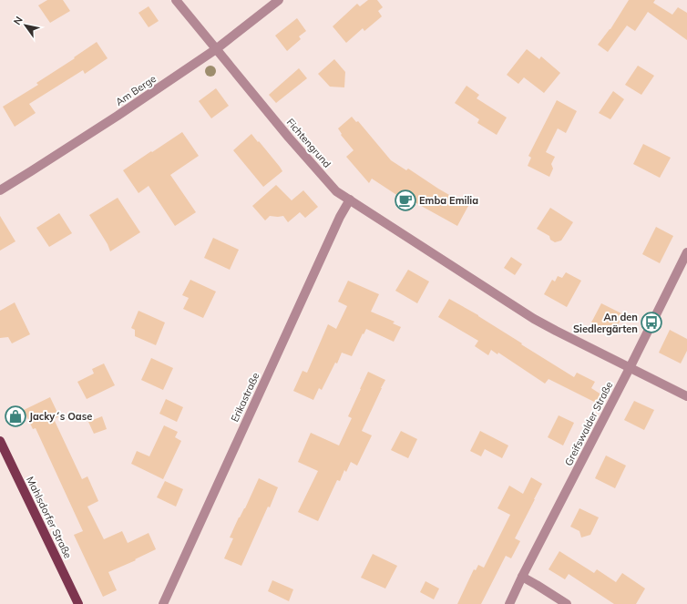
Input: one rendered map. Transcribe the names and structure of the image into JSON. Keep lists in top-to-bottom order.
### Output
{
  "streets": {
    "main road": ["Mahlsdorfer Straße"],
    "street": [
      "Am Berge",
      "Fichtengrund",
      "Erikastraße",
      "Greifswalder Straße"
    ]
  },
  "crossings": [
    ["Am Berge", "Fichtengrund"],
    ["Fichtengrund", "Erikastraße"],
    ["Fichtengrund", "Greifswalder Straße"]
  ],
  "places": {
    "cafe": ["Emba Emilia"],
    "bus stop": ["An den Siedlergärten"],
    "shop": ["Jacky´s Oase"]
  },
  "north": "top left"
}
